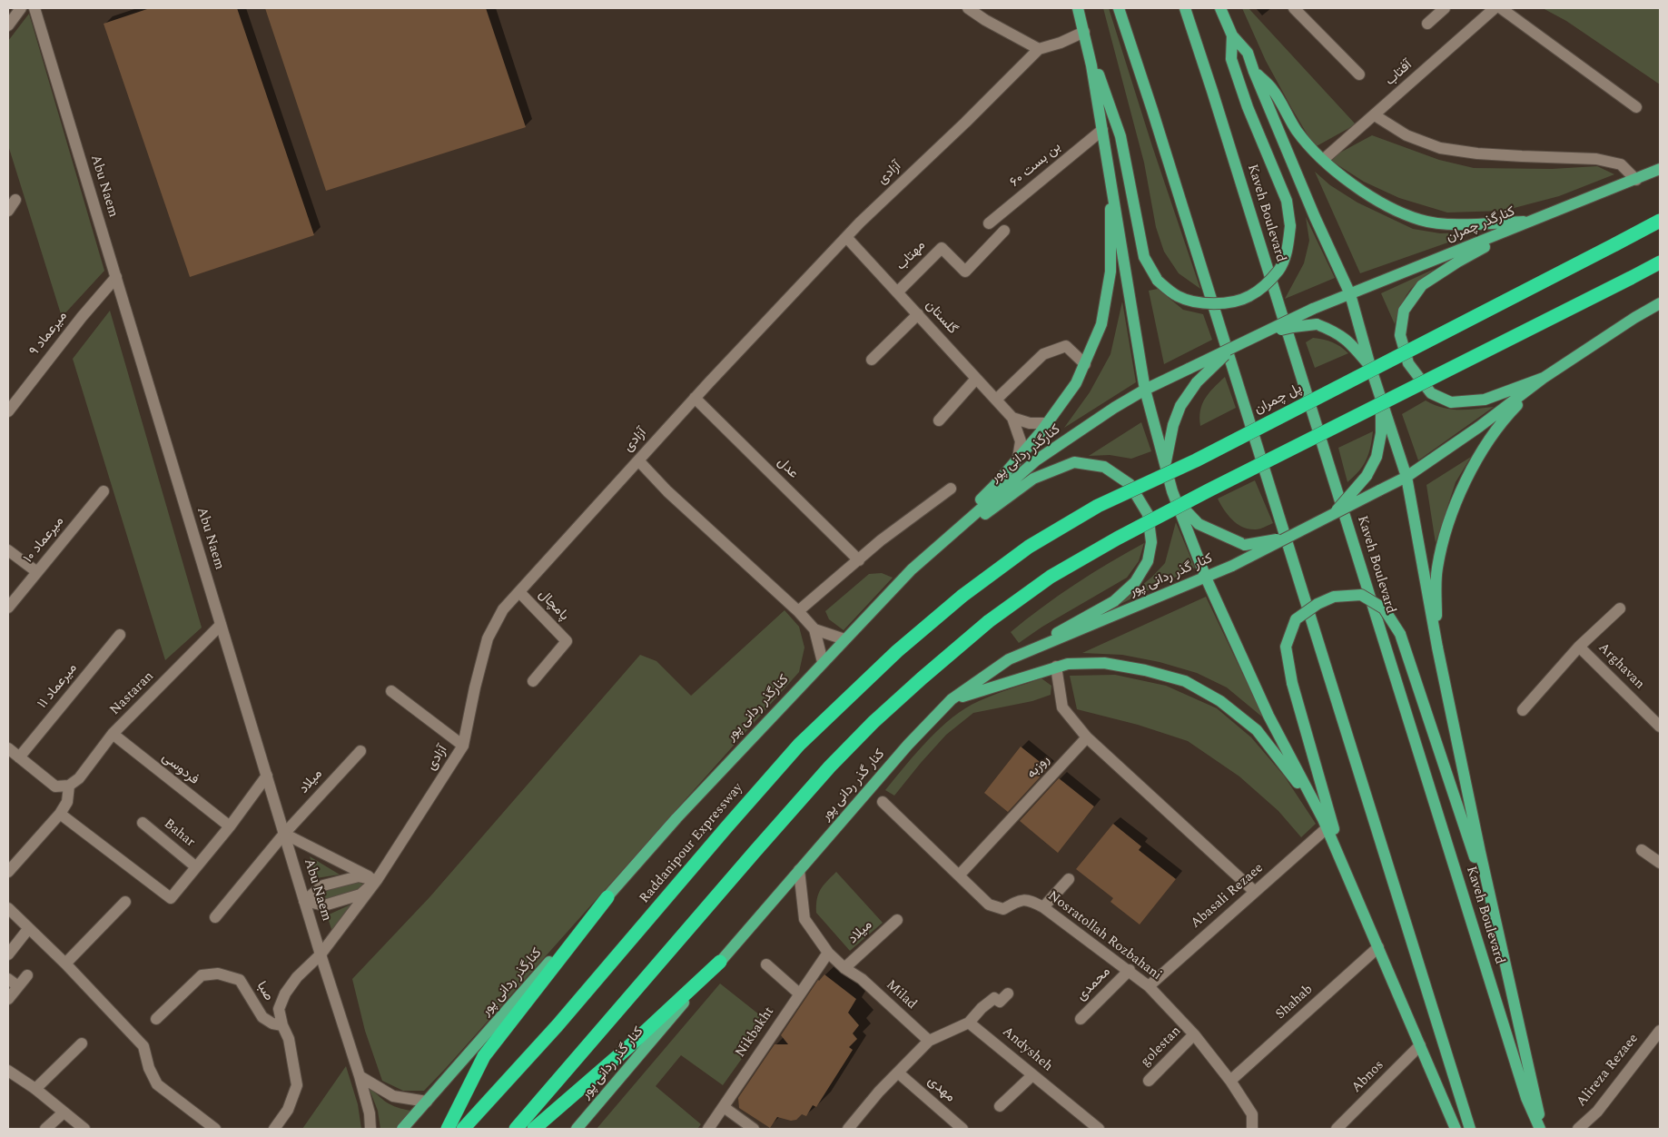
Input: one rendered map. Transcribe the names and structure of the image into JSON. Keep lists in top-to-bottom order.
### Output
{
  "streets": {
    "highway": ["پل چمران", "Raddanipour Expressway"],
    "main road": [
      "Kaveh Boulevard",
      "کنارگذر چمران",
      "کنارگذر ردانی پور",
      "کنار گذر ردانی پور"
    ],
    "street": [
      "آفتاب",
      "بن بست ۶۰",
      "آزادی",
      "Abu Naem",
      "مهتاب",
      "گلستان",
      "میرعماد ۹",
      "عدل",
      "میرعماد ۱۰",
      "پامچال",
      "Arghavan",
      "میرعماد ۱۱",
      "Nastaran",
      "روزبه",
      "فردوسی",
      "میلاد",
      "Bahar",
      "Abasali Rezaee",
      "Nosratollah Rozbahani",
      "محمدی",
      "صبا",
      "Milad",
      "Shahab",
      "Nikbakht",
      "golestan",
      "Andysheh",
      "Alireza Rezaee",
      "Abnos",
      "مهدی"
    ]
  },
  "crossings": [
    ["آزادی", "Abu Naem"],
    ["آزادی", "گلستان"],
    ["آزادی", "عدل"],
    ["آزادی", "پامچال"],
    ["آزادی", "صبا"],
    ["Abu Naem", "میرعماد ۹"],
    ["Abu Naem", "Nastaran"],
    ["Abu Naem", "میلاد"],
    ["مهتاب", "گلستان"],
    ["پل چمران", "Raddanipour Expressway"],
    ["کنار گذر ردانی پور", "Milad"],
    ["Nastaran", "فردوسی"],
    ["روزبه", "Nosratollah Rozbahani"],
    ["میلاد", "Milad"],
    ["Abasali Rezaee", "Nosratollah Rozbahani"],
    ["Nosratollah Rozbahani", "محمدی"],
    ["Nosratollah Rozbahani", "Shahab"],
    ["Nosratollah Rozbahani", "golestan"],
    ["Milad", "Nikbakht"]
  ]
}
